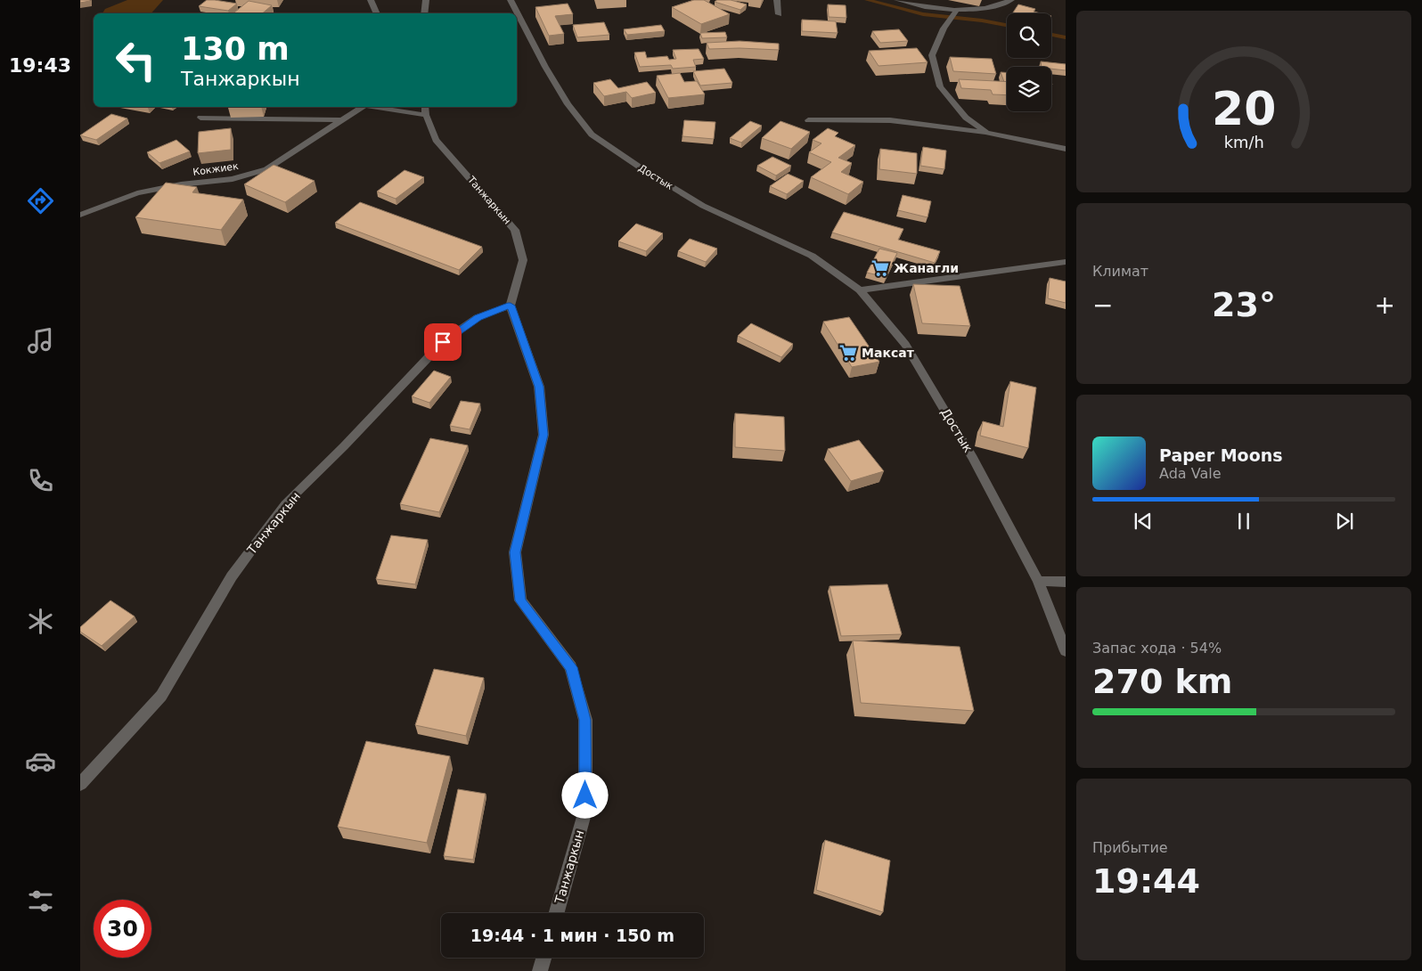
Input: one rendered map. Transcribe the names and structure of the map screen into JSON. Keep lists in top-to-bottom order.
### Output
{
  "streets": {
    "street": ["Кокжиек", "Достык", "Танжаркын"]
  },
  "places": {
    "supermarket": ["Жанагли", "Максат"]
  },
  "page": {
    "tabs": "19:43",
    "turn": ["130 m", "Танжаркын"],
    "tile": [
      "Климат",
      ["Запас хода · 54%", "270 km"],
      ["Прибытие", "19:44"]
    ],
    "heat": ["−", "23°", "+"],
    "song": ["Paper Moons", "Ada Vale"],
    "limit": "30",
    "trip": "19:44 · 1 мин · 150 m",
    "gauge": ["20", "km/h"]
  }
}
